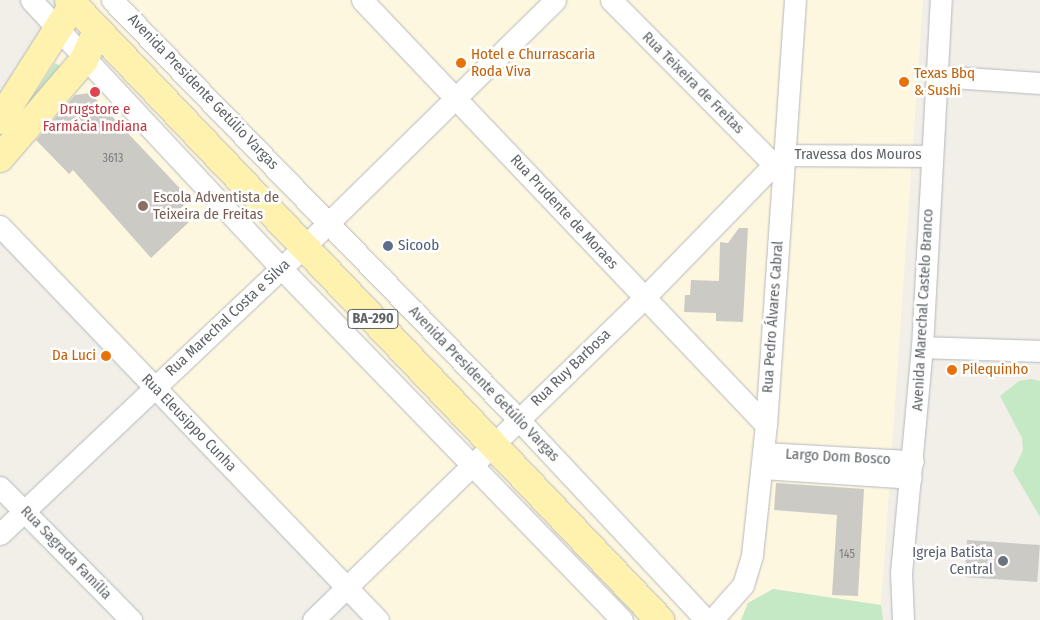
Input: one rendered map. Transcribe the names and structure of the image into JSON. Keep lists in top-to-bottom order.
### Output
{
  "streets": {
    "main road": ["BA-290"],
    "street": [
      "Rua Teixeira de Freitas",
      "Avenida Presidente Getúlio Vargas",
      "Travessa dos Mouros",
      "Rua Prudente de Moraes",
      "Avenida Marechal Castelo Branco",
      "Rua Pedro Álvares Cabral",
      "Rua Marechal Costa e Silva",
      "Rua Ruy Barbosa",
      "Rua Eleusippo Cunha",
      "Largo Dom Bosco",
      "Rua Sagrada Família"
    ]
  },
  "crossings": [
    ["Rua Teixeira de Freitas", "Travessa dos Mouros"],
    ["Rua Teixeira de Freitas", "Rua Pedro Álvares Cabral"],
    ["Rua Teixeira de Freitas", "Rua Ruy Barbosa"],
    ["Avenida Presidente Getúlio Vargas", "Rua Marechal Costa e Silva"],
    ["Avenida Presidente Getúlio Vargas", "Rua Ruy Barbosa"],
    ["Travessa dos Mouros", "Avenida Marechal Castelo Branco"],
    ["Travessa dos Mouros", "Rua Pedro Álvares Cabral"],
    ["Travessa dos Mouros", "Rua Ruy Barbosa"],
    ["Rua Prudente de Moraes", "Rua Pedro Álvares Cabral"],
    ["Rua Prudente de Moraes", "Rua Ruy Barbosa"],
    ["Avenida Marechal Castelo Branco", "Largo Dom Bosco"],
    ["Rua Pedro Álvares Cabral", "Rua Ruy Barbosa"],
    ["Rua Pedro Álvares Cabral", "Largo Dom Bosco"],
    ["Rua Marechal Costa e Silva", "BA-290"],
    ["Rua Marechal Costa e Silva", "Rua Eleusippo Cunha"],
    ["Rua Marechal Costa e Silva", "Rua Sagrada Família"],
    ["BA-290", "Rua Ruy Barbosa"],
    ["Rua Ruy Barbosa", "Rua Eleusippo Cunha"]
  ],
  "places": [
    "Hotel e Churrascaria Roda Viva",
    "Texas Bbq & Sushi",
    "Drugstore e Farmácia Indiana",
    "Escola Adventista de Teixeira de Freitas",
    "Sicoob",
    "Da Luci",
    "Pilequinho",
    "Igreja Batista Central"
  ],
  "house_numbers": ["3613", "145"]
}
